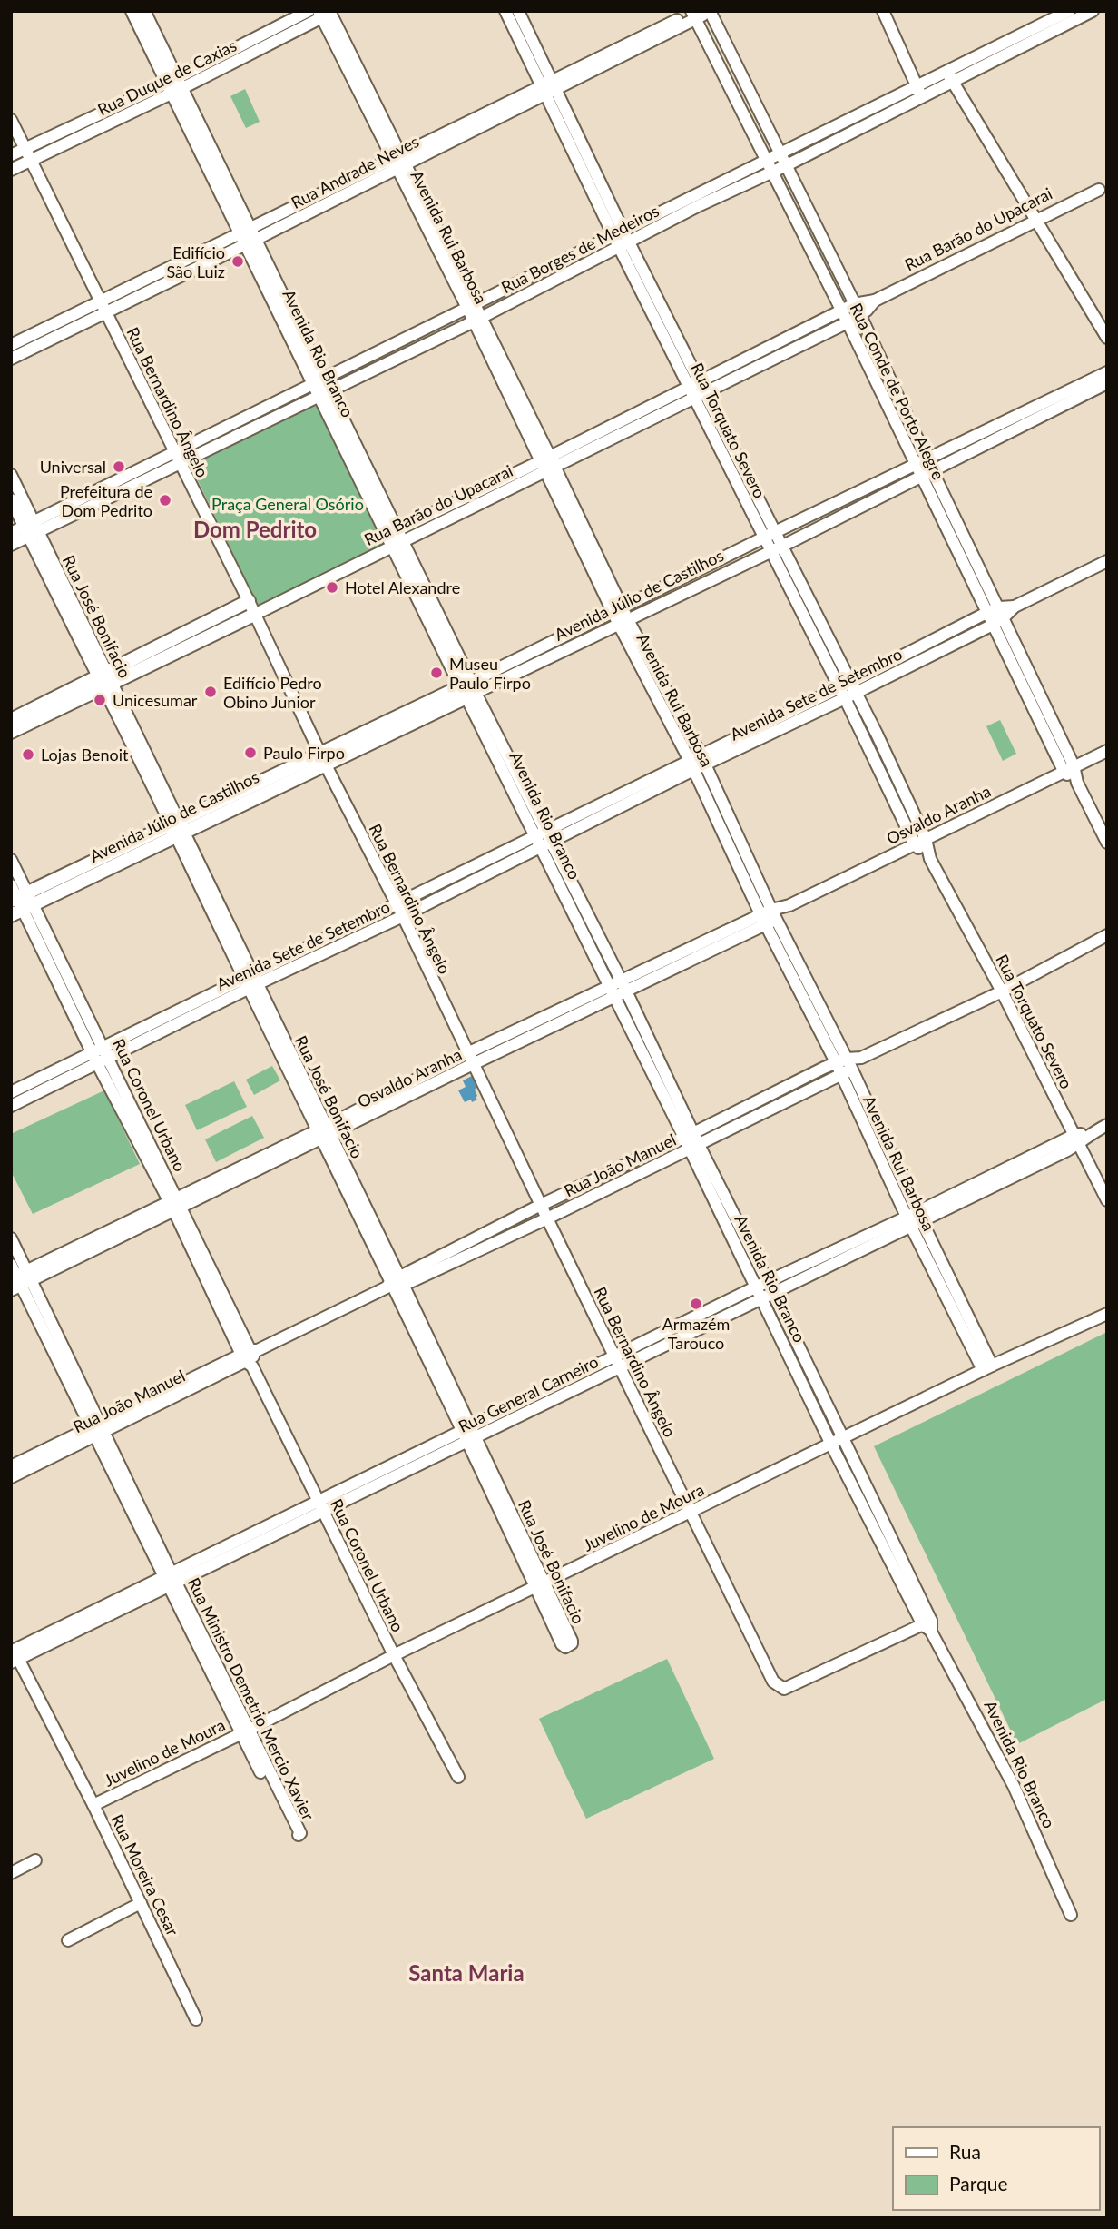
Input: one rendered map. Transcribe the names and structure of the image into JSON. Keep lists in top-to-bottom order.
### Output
{
  "streets": {
    "street": [
      "Rua Duque de Caxias",
      "Rua Andrade Neves",
      "Rua Barão do Upacarai",
      "Avenida Rui Barbosa",
      "Rua Borges de Medeiros",
      "Avenida Rio Branco",
      "Rua Conde de Porto Alegre",
      "Rua Bernardino Ângelo",
      "Rua Torquato Severo",
      "Avenida Júlio de Castilhos",
      "Rua José Bonifacio",
      "Avenida Sete de Setembro",
      "Osvaldo Aranha",
      "Rua Coronel Urbano",
      "Rua João Manuel",
      "Rua General Carneiro",
      "Juvelino de Moura",
      "Rua Ministro Demetrio Mercio Xavier",
      "Rua Moreira Cesar"
    ]
  },
  "crossings": [
    ["Rua Duque de Caxias", "Avenida Rui Barbosa"],
    ["Rua Duque de Caxias", "Avenida Rio Branco"],
    ["Rua Duque de Caxias", "Rua Bernardino Ângelo"],
    ["Rua Andrade Neves", "Avenida Rui Barbosa"],
    ["Rua Andrade Neves", "Avenida Rio Branco"],
    ["Rua Andrade Neves", "Rua Conde de Porto Alegre"],
    ["Rua Andrade Neves", "Rua Bernardino Ângelo"],
    ["Rua Andrade Neves", "Rua Torquato Severo"],
    ["Rua Barão do Upacarai", "Avenida Rui Barbosa"],
    ["Rua Barão do Upacarai", "Avenida Rio Branco"],
    ["Rua Barão do Upacarai", "Rua Conde de Porto Alegre"],
    ["Rua Barão do Upacarai", "Rua Bernardino Ângelo"],
    ["Rua Barão do Upacarai", "Rua Torquato Severo"],
    ["Rua Barão do Upacarai", "Rua José Bonifacio"],
    ["Avenida Rui Barbosa", "Rua Borges de Medeiros"],
    ["Avenida Rui Barbosa", "Avenida Júlio de Castilhos"],
    ["Avenida Rui Barbosa", "Avenida Sete de Setembro"],
    ["Avenida Rui Barbosa", "Osvaldo Aranha"],
    ["Avenida Rui Barbosa", "Rua João Manuel"],
    ["Avenida Rui Barbosa", "Rua General Carneiro"],
    ["Avenida Rui Barbosa", "Juvelino de Moura"],
    ["Rua Borges de Medeiros", "Avenida Rio Branco"],
    ["Rua Borges de Medeiros", "Rua Conde de Porto Alegre"],
    ["Rua Borges de Medeiros", "Rua Bernardino Ângelo"],
    ["Rua Borges de Medeiros", "Rua Torquato Severo"],
    ["Rua Borges de Medeiros", "Rua José Bonifacio"],
    ["Avenida Rio Branco", "Rua Bernardino Ângelo"],
    ["Avenida Rio Branco", "Avenida Júlio de Castilhos"],
    ["Avenida Rio Branco", "Avenida Sete de Setembro"],
    ["Avenida Rio Branco", "Osvaldo Aranha"],
    ["Avenida Rio Branco", "Rua João Manuel"],
    ["Avenida Rio Branco", "Rua General Carneiro"],
    ["Avenida Rio Branco", "Juvelino de Moura"],
    ["Rua Conde de Porto Alegre", "Avenida Júlio de Castilhos"],
    ["Rua Conde de Porto Alegre", "Avenida Sete de Setembro"],
    ["Rua Conde de Porto Alegre", "Osvaldo Aranha"],
    ["Rua Bernardino Ângelo", "Avenida Júlio de Castilhos"],
    ["Rua Bernardino Ângelo", "Avenida Sete de Setembro"],
    ["Rua Bernardino Ângelo", "Osvaldo Aranha"],
    ["Rua Bernardino Ângelo", "Rua João Manuel"],
    ["Rua Bernardino Ângelo", "Rua General Carneiro"],
    ["Rua Bernardino Ângelo", "Juvelino de Moura"],
    ["Rua Torquato Severo", "Avenida Júlio de Castilhos"],
    ["Rua Torquato Severo", "Avenida Sete de Setembro"],
    ["Rua Torquato Severo", "Osvaldo Aranha"],
    ["Rua Torquato Severo", "Rua João Manuel"],
    ["Rua Torquato Severo", "Rua General Carneiro"],
    ["Avenida Júlio de Castilhos", "Rua José Bonifacio"],
    ["Avenida Júlio de Castilhos", "Rua Coronel Urbano"],
    ["Rua José Bonifacio", "Avenida Sete de Setembro"],
    ["Rua José Bonifacio", "Osvaldo Aranha"],
    ["Rua José Bonifacio", "Rua João Manuel"],
    ["Rua José Bonifacio", "Rua General Carneiro"],
    ["Rua José Bonifacio", "Juvelino de Moura"],
    ["Avenida Sete de Setembro", "Rua Coronel Urbano"],
    ["Osvaldo Aranha", "Rua Coronel Urbano"],
    ["Osvaldo Aranha", "Rua Ministro Demetrio Mercio Xavier"],
    ["Rua Coronel Urbano", "Rua João Manuel"],
    ["Rua Coronel Urbano", "Rua General Carneiro"],
    ["Rua Coronel Urbano", "Juvelino de Moura"],
    ["Rua João Manuel", "Rua Ministro Demetrio Mercio Xavier"],
    ["Rua General Carneiro", "Rua Ministro Demetrio Mercio Xavier"],
    ["Rua General Carneiro", "Rua Moreira Cesar"],
    ["Juvelino de Moura", "Rua Ministro Demetrio Mercio Xavier"],
    ["Juvelino de Moura", "Rua Moreira Cesar"]
  ],
  "districts": ["Dom Pedrito", "Santa Maria"],
  "parks": ["Praça General Osório"],
  "places": [
    "Edifício São Luiz",
    "Universal",
    "Prefeitura de Dom Pedrito",
    "Hotel Alexandre",
    "Museu Paulo Firpo",
    "Edifício Pedro Obino Junior",
    "Unicesumar",
    "Paulo Firpo",
    "Lojas Benoit",
    "Armazém Tarouco"
  ],
  "legend": ["Rua", "Parque"]
}
